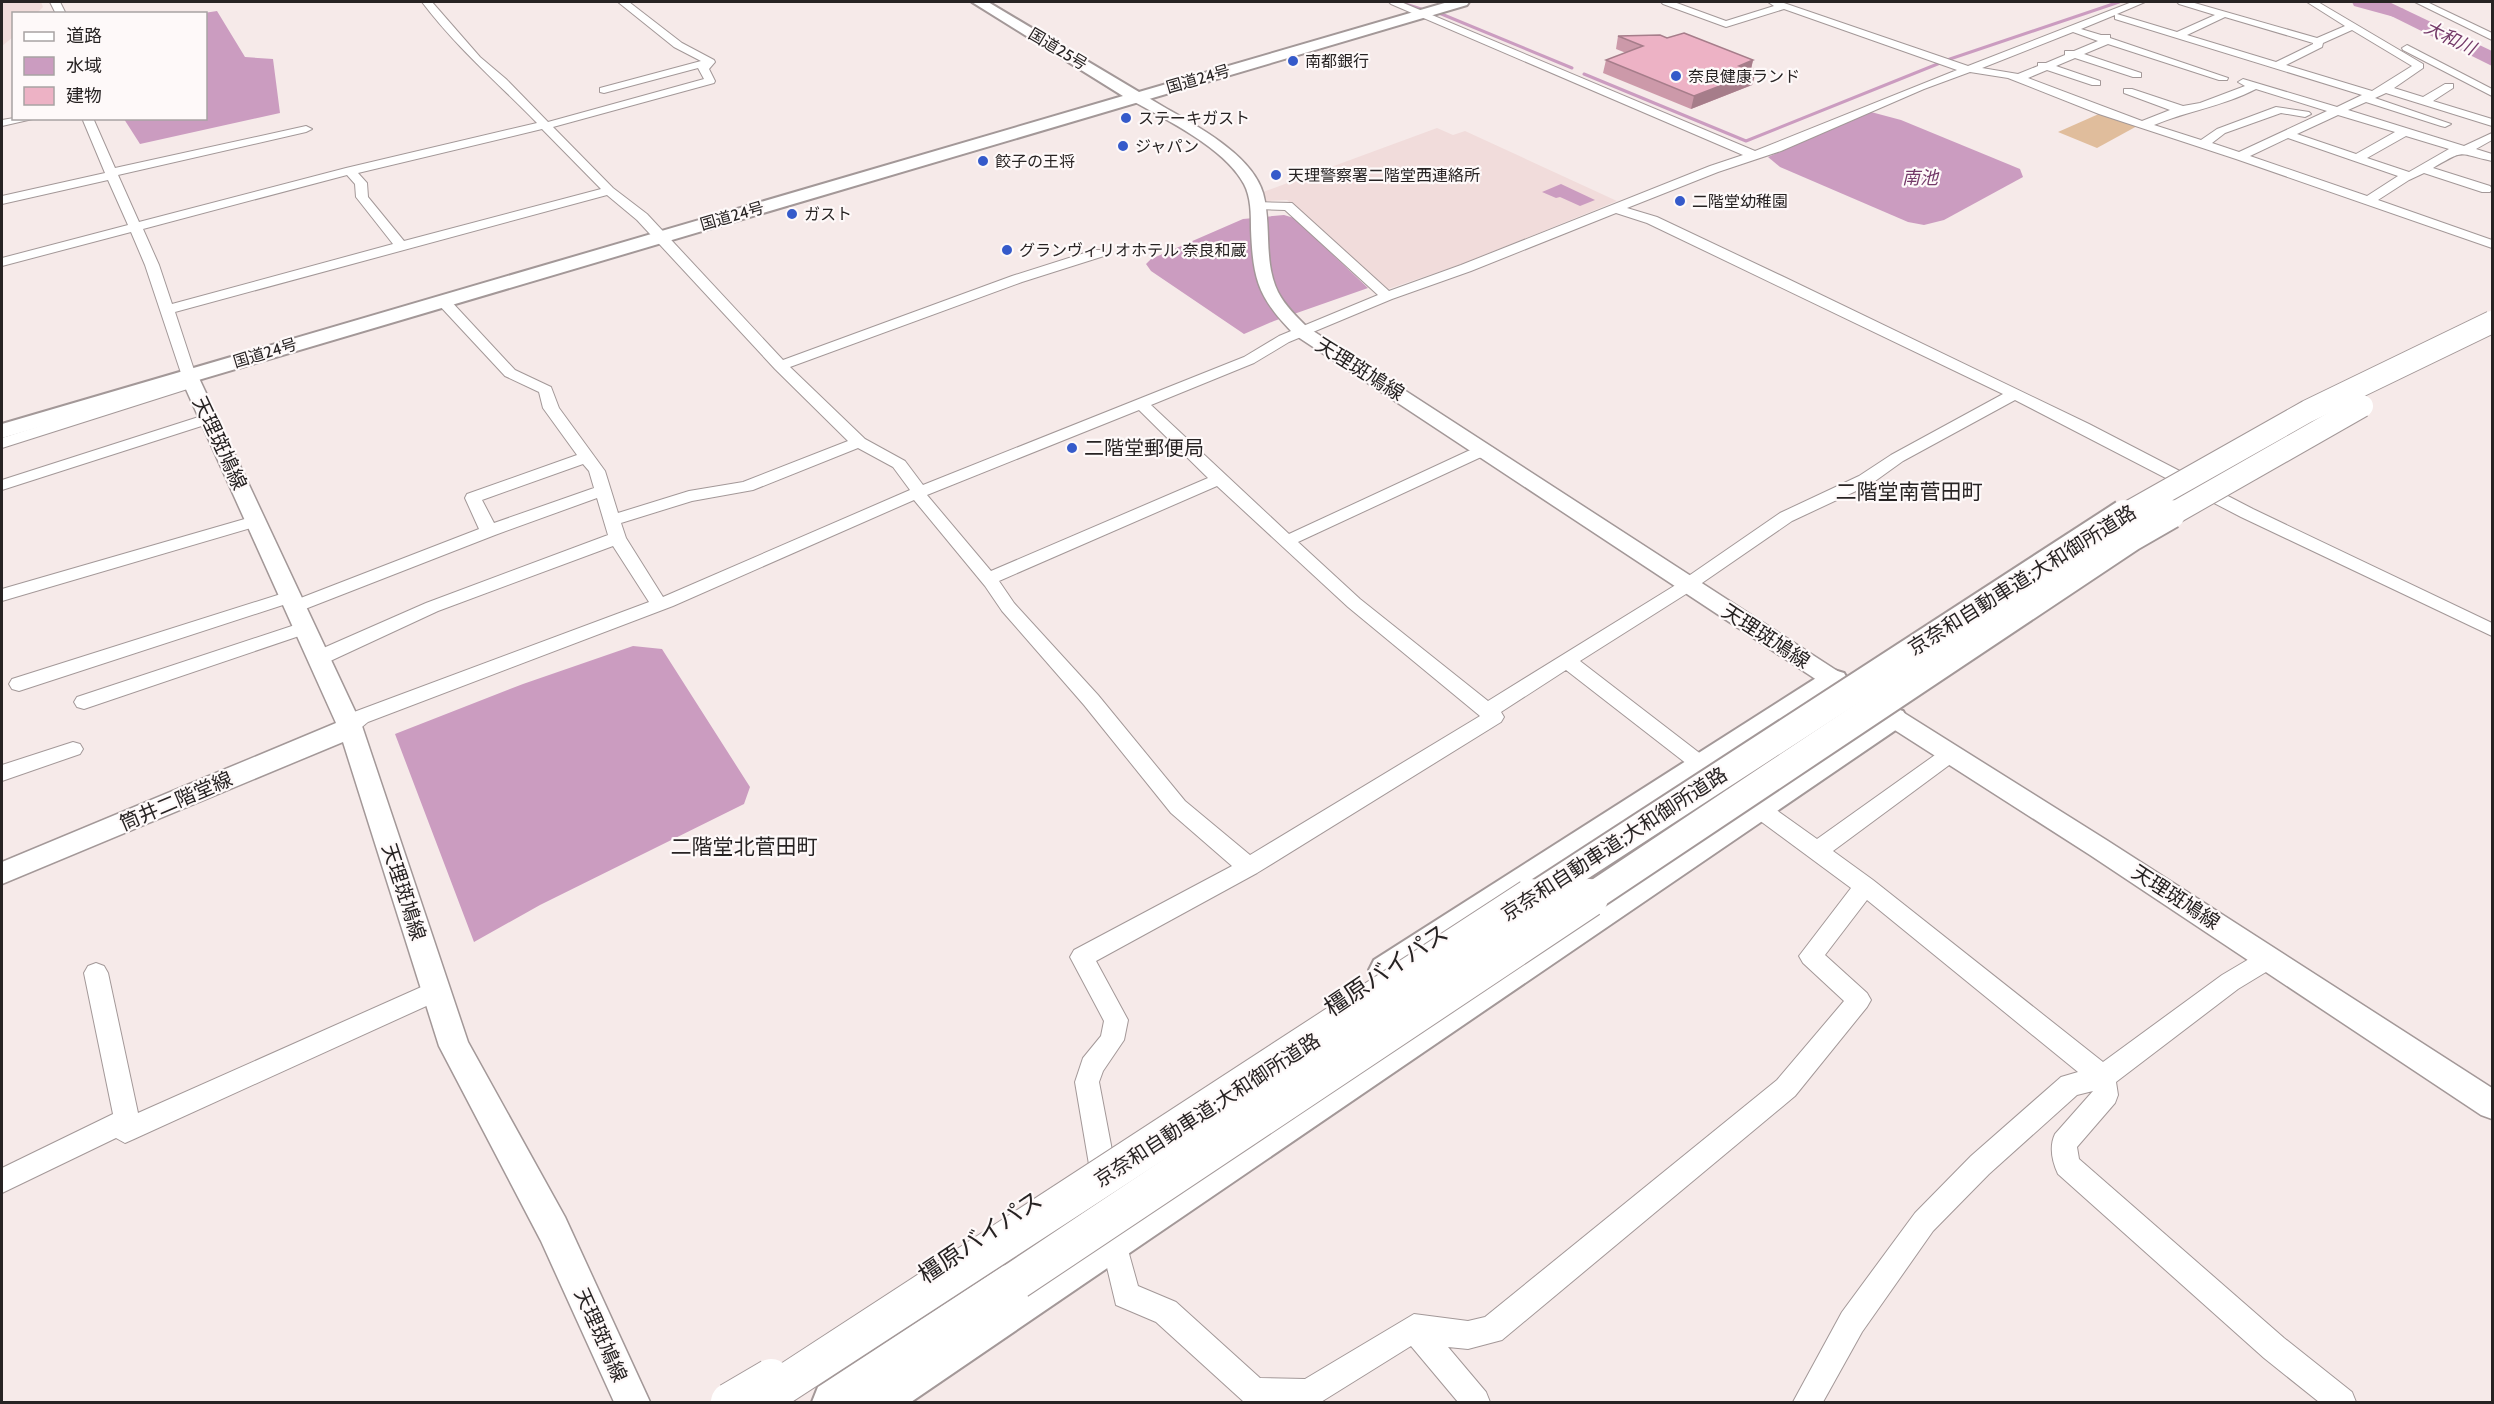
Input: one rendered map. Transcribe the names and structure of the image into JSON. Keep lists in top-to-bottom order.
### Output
{
  "streets": {
    "highway": [
      "国道25号",
      "国道24号",
      "京奈和自動車道;大和御所道路",
      "橿原バイパス"
    ],
    "main road": ["天理斑鳩線", "筒井二階堂線"]
  },
  "crossings": [
    ["国道25号", "国道24号"],
    ["国道25号", "天理斑鳩線"],
    ["国道24号", "天理斑鳩線"],
    ["天理斑鳩線", "筒井二階堂線"],
    ["天理斑鳩線", "橿原バイパス"]
  ],
  "districts": ["二階堂南菅田町", "二階堂北菅田町"],
  "water": ["大和川", "南池"],
  "places": [
    "南都銀行",
    "奈良健康ランド",
    "ステーキガスト",
    "ジャパン",
    "餃子の王将",
    "天理警察署二階堂西連絡所",
    "二階堂幼稚園",
    "ガスト",
    "グランヴィリオホテル 奈良和蔵",
    "二階堂郵便局"
  ],
  "legend": ["道路", "水域", "建物"]
}
